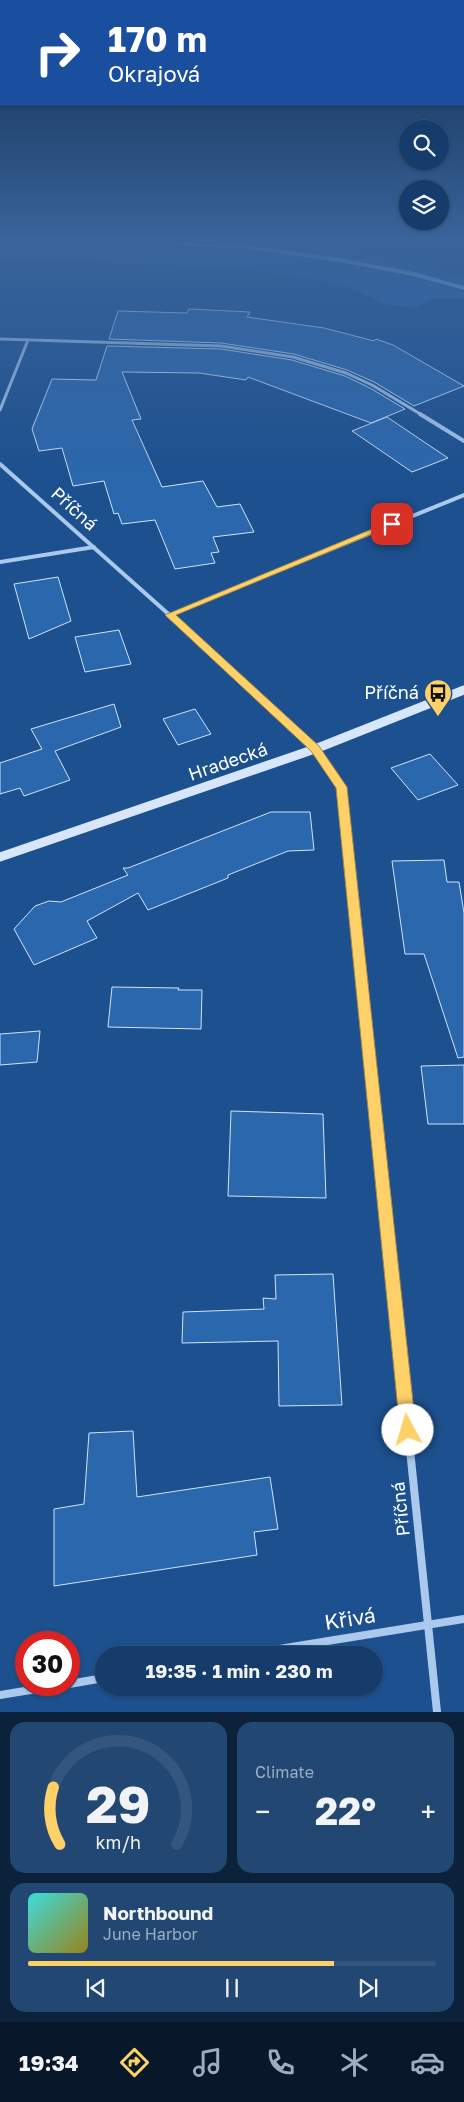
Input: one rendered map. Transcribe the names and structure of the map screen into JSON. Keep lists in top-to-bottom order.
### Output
{
  "streets": {
    "street": ["Příčná", "Hradecká", "Křivá"]
  },
  "crossings": [
    ["Příčná", "Hradecká"],
    ["Příčná", "Křivá"]
  ],
  "places": {
    "bus stop": ["Příčná"]
  },
  "page": {
    "turn": ["170 m", "Okrajová"],
    "limit": "30",
    "trip": "19:35 · 1 min · 230 m",
    "tile": "Climate",
    "heat": ["−", "22°", "+"],
    "song": ["Northbound", "June Harbor"],
    "tabs": "19:34",
    "gauge": ["29", "km/h"]
  }
}
